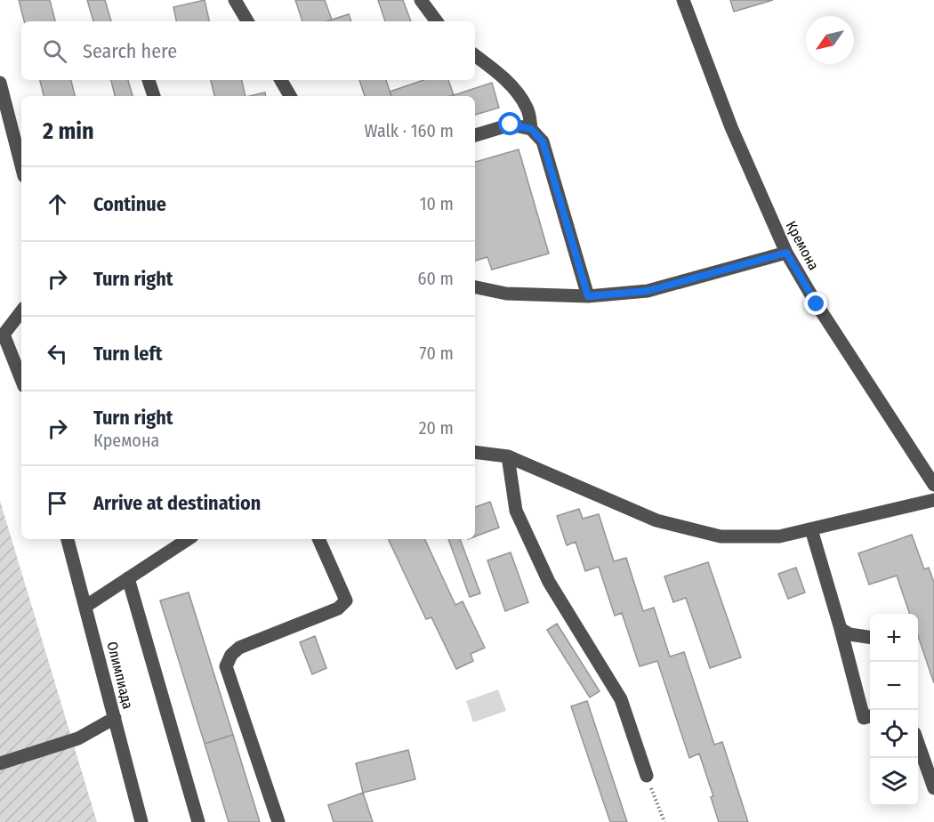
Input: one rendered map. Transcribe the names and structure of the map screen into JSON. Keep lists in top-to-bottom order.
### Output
{
  "streets": {
    "street": ["Кремона", "Олимпиада"]
  },
  "north": "bottom left",
  "page": {
    "search": "Search here",
    "heading": ["2 min", "Walk · 160 m"],
    "list": [
      ["Continue", "10 m"],
      ["Turn right", "60 m"],
      ["Turn left", "70 m"],
      ["Turn right", "Кремона", "20 m"],
      "Arrive at destination"
    ],
    "map_buttons": ["+", "−"]
  }
}
